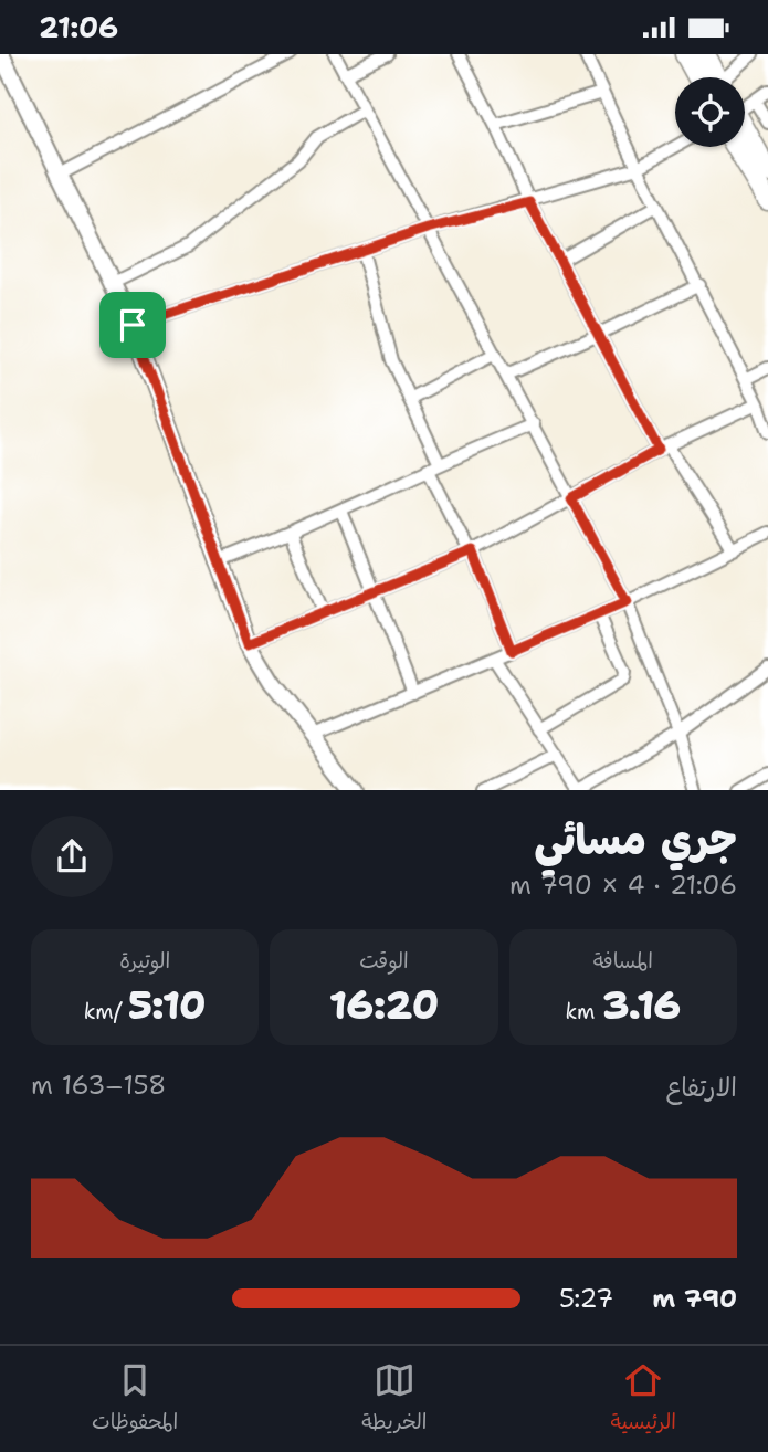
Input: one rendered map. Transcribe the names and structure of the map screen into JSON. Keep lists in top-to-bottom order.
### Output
{
  "page": {
    "status": "21:06",
    "heading": ["جري مسائي", "21:06 · 4 × 790 m"],
    "stats": [
      ["المسافة", "3.16 km"],
      ["الوقت", "16:20"],
      ["الوتيرة", "5:10 /km"]
    ],
    "chart": ["الارتفاع", "158–163 m"],
    "list": [
      {
        "name": "790 m",
        "note": "5:27"
      }
    ],
    "tabs": ["الرئيسية", "الخريطة", "المحفوظات"]
  }
}
